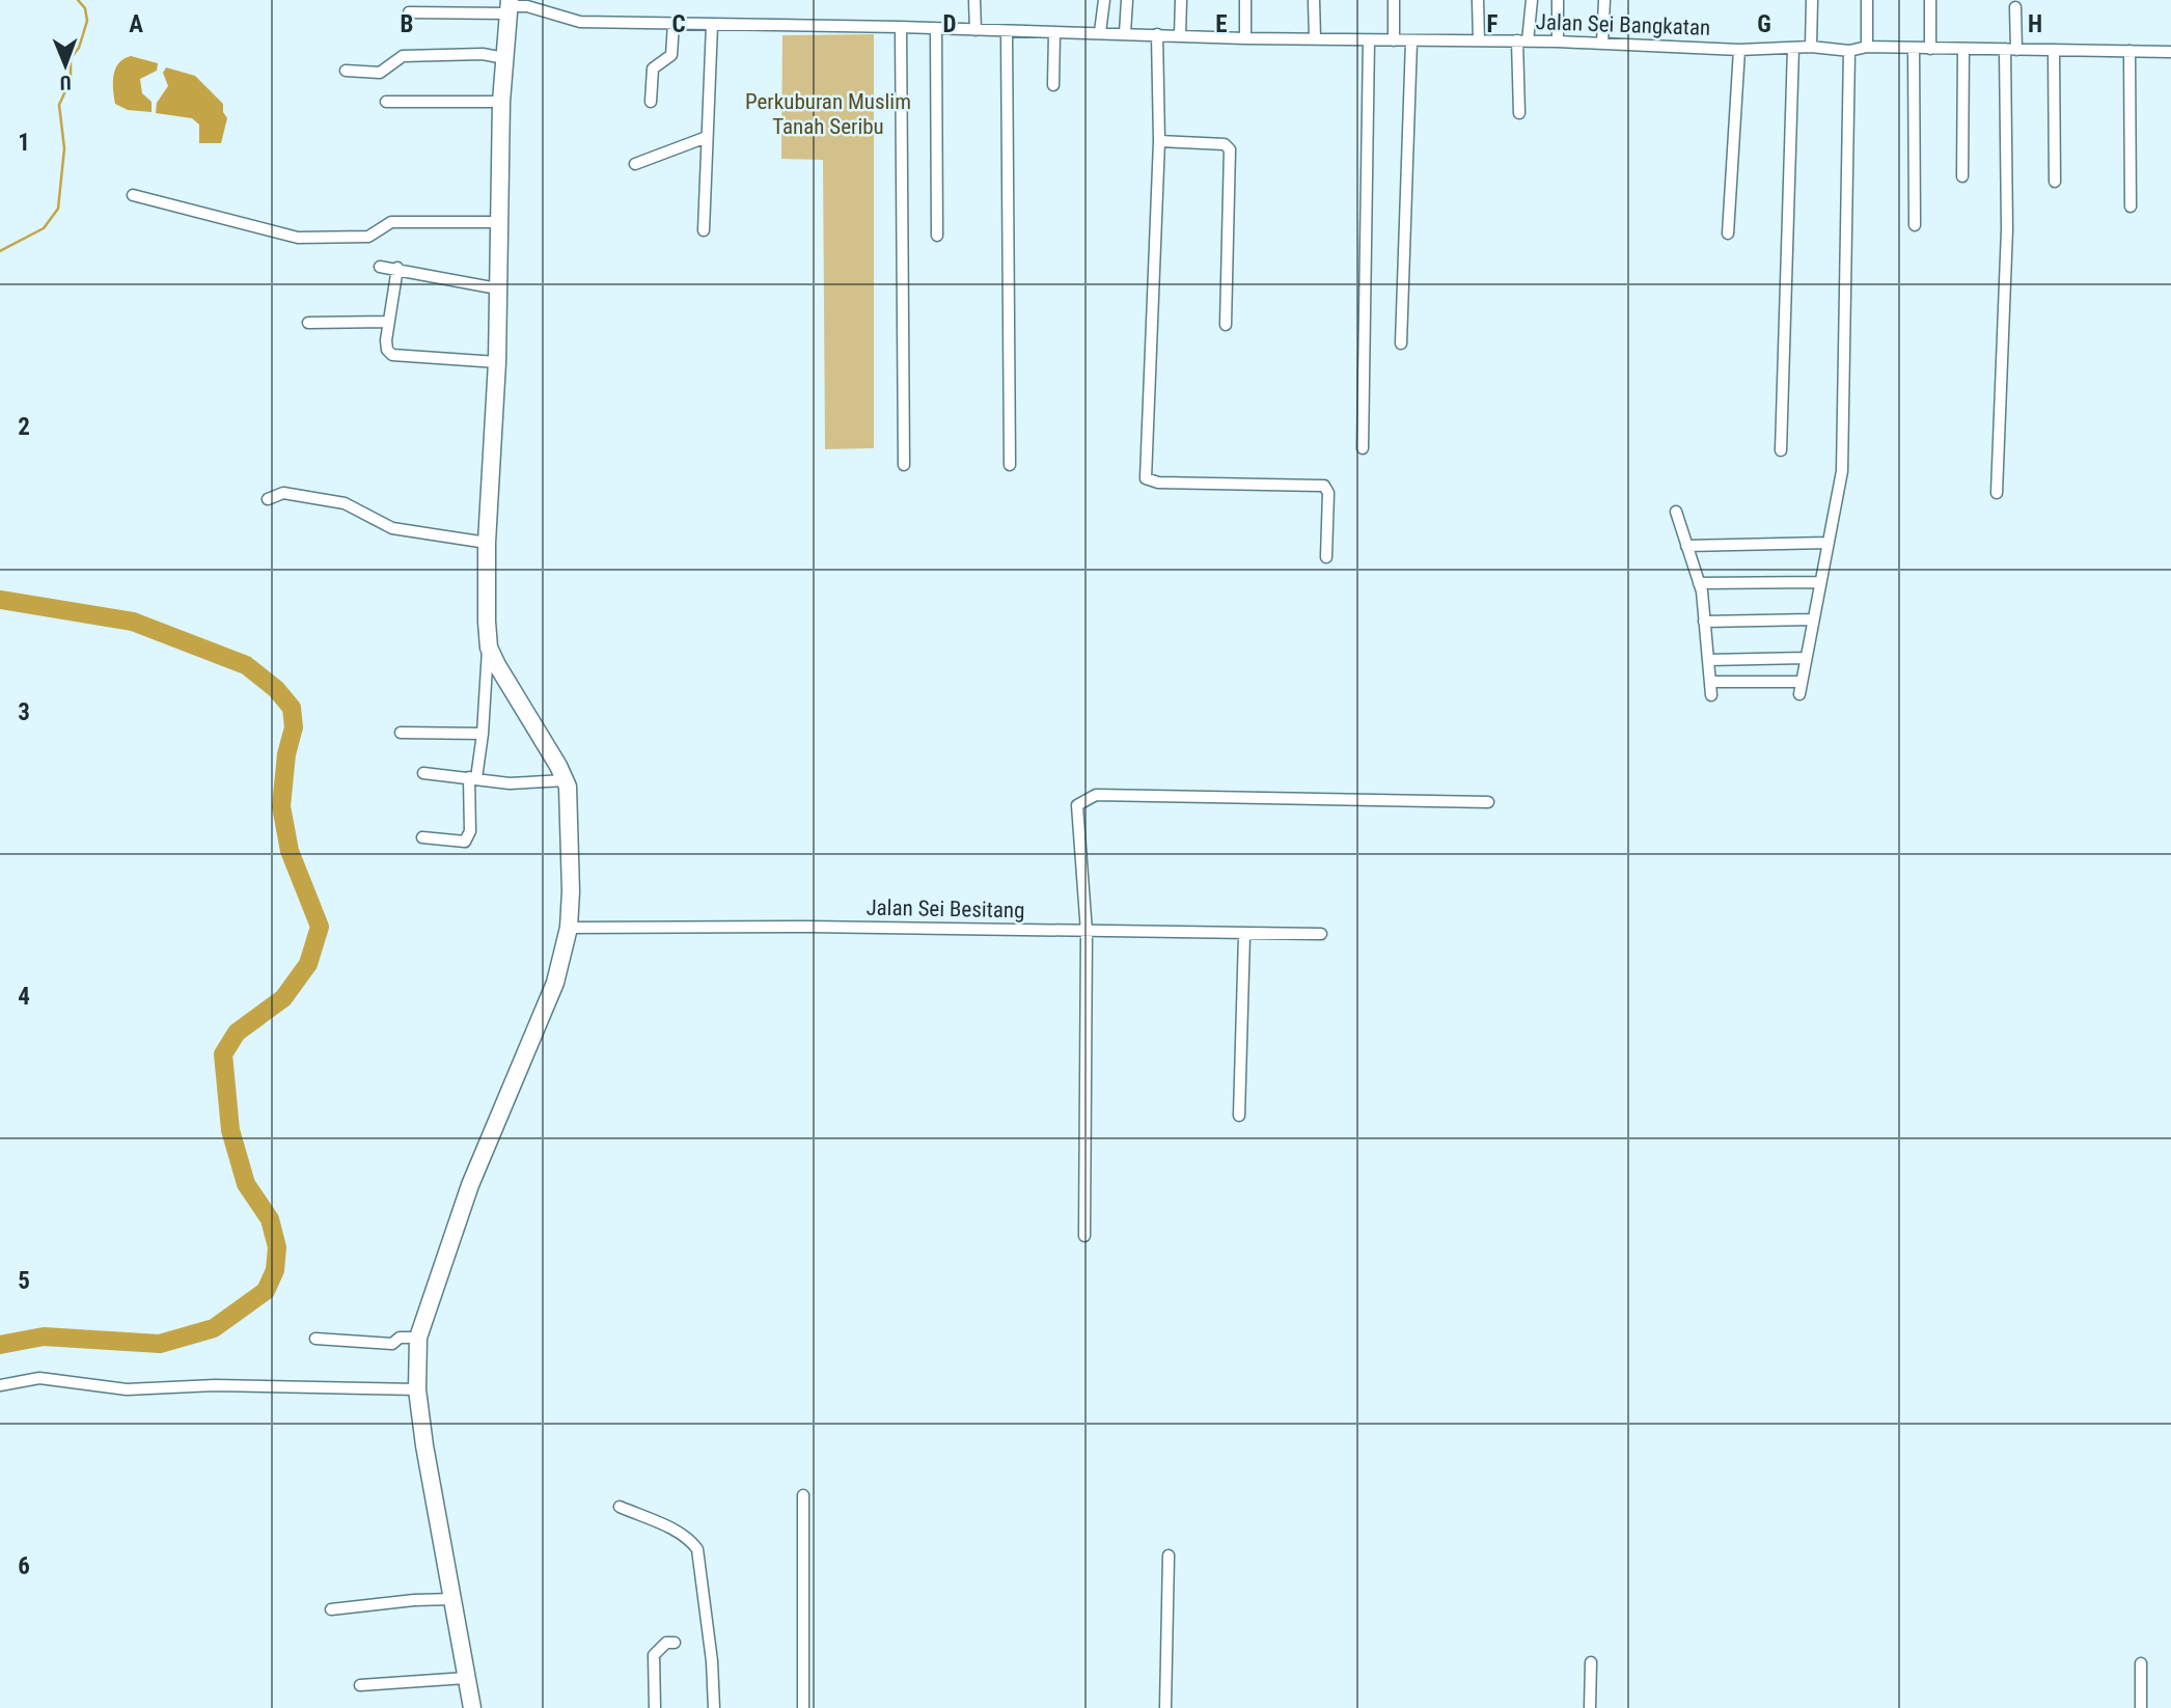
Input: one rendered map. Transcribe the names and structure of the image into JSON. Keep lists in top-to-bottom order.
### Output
{
  "streets": {
    "street": ["Jalan Sei Bangkatan", "Jalan Sei Besitang"]
  },
  "parks": ["Perkuburan Muslim Tanah Seribu"],
  "north": "bottom",
  "grid": {
    "columns": [
      "A",
      "B",
      "C",
      "D",
      "E",
      "F",
      "G",
      "H"
    ],
    "rows": [
      "1",
      "2",
      "3",
      "4",
      "5",
      "6"
    ]
  }
}
